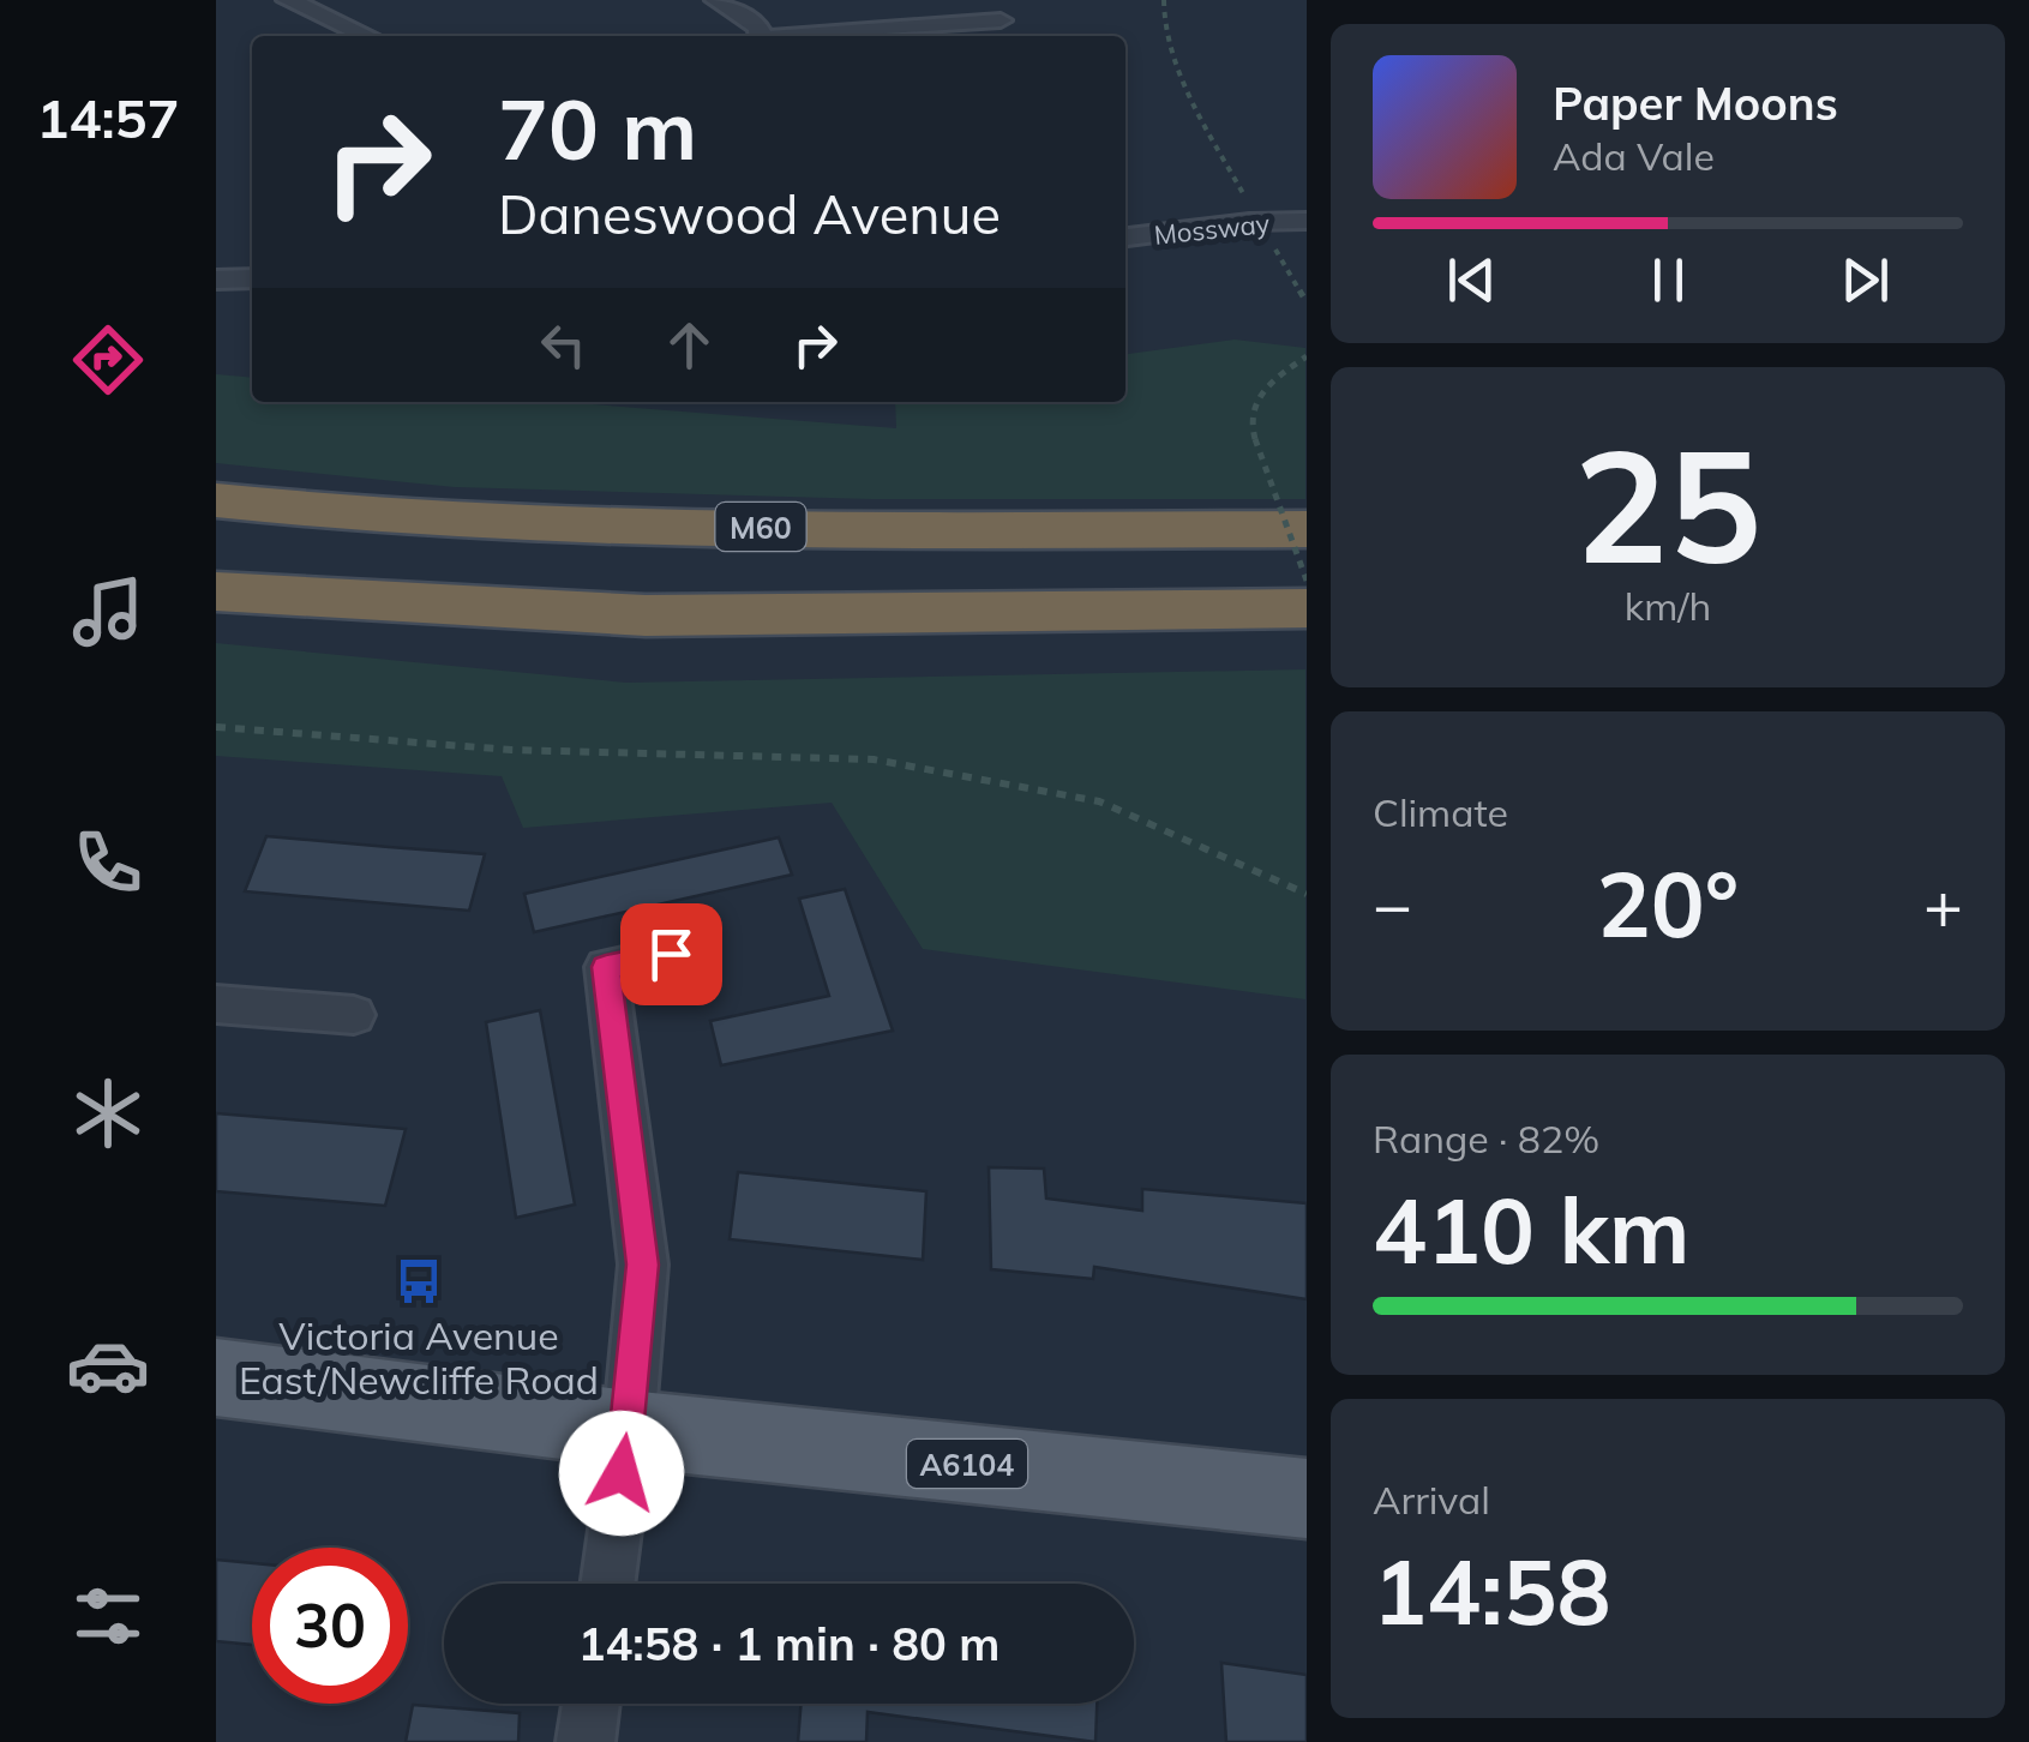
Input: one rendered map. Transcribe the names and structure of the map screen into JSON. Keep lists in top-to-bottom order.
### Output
{
  "streets": {
    "highway": ["M60"],
    "main road": ["A6104"],
    "street": ["Mossway"]
  },
  "places": {
    "bus stop": ["Victoria Avenue East/Newcliffe Road"]
  },
  "page": {
    "tabs": "14:57",
    "turn": ["70 m", "Daneswood Avenue"],
    "song": ["Paper Moons", "Ada Vale"],
    "tile": [
      ["25", "km/h"],
      "Climate",
      ["Range · 82%", "410 km"],
      ["Arrival", "14:58"]
    ],
    "heat": ["−", "20°", "+"],
    "limit": "30",
    "trip": "14:58 · 1 min · 80 m"
  }
}
